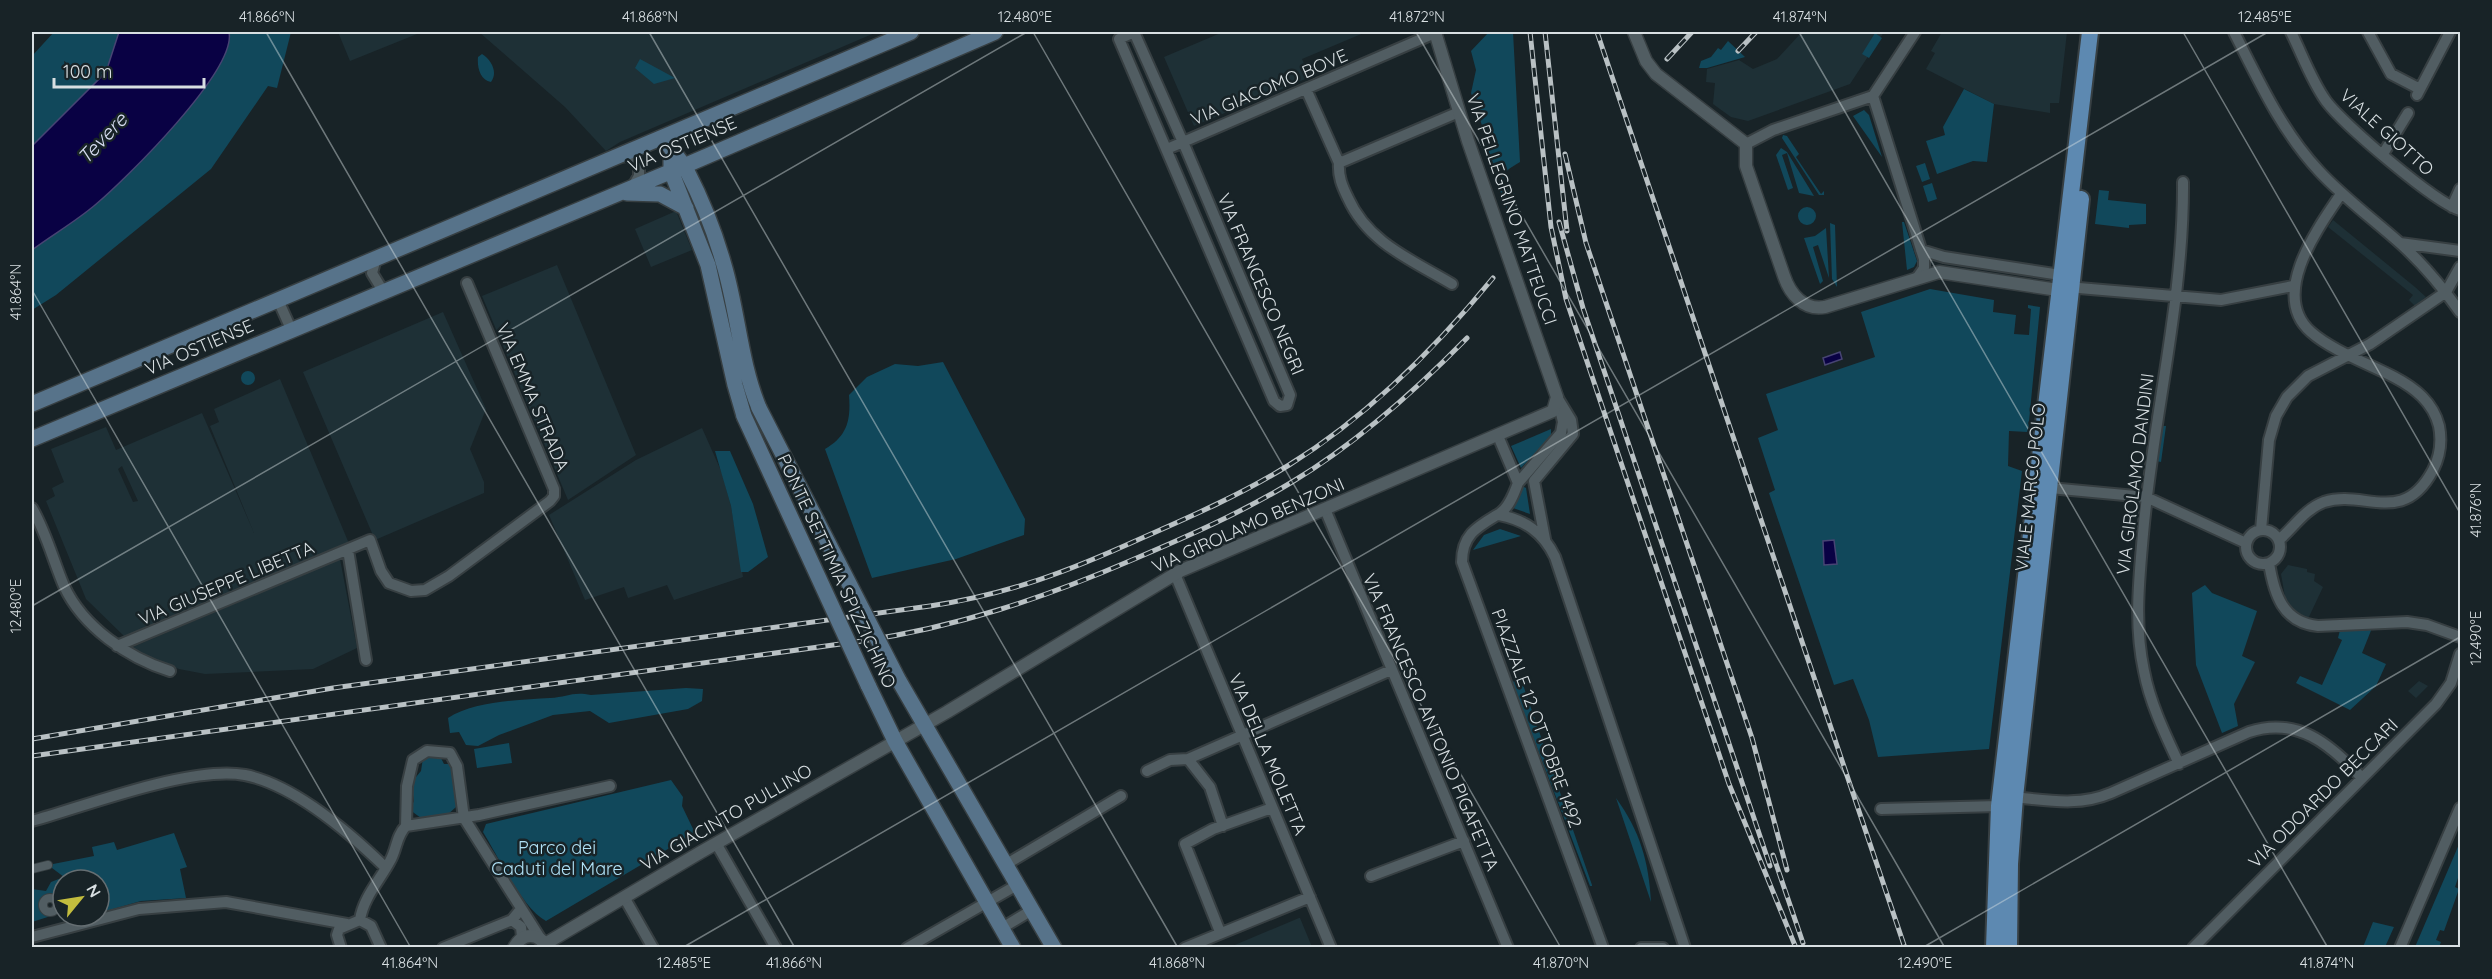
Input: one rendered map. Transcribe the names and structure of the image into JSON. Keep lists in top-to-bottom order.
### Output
{
  "streets": {
    "main road": ["VIA OSTIENSE", "VIALE MARCO POLO", "PONTE SETTIMIA SPIZZICHINO"],
    "street": [
      "VIA GIACOMO BOVE",
      "VIALE GIOTTO",
      "VIA PELLEGRINO MATTEUCCI",
      "VIA FRANCESCO NEGRI",
      "VIA EMMA STRADA",
      "VIA GIROLAMO DANDINI",
      "VIA GIROLAMO BENZONI",
      "VIA GIUSEPPE LIBETTA",
      "PIAZZALE 12 OTTOBRE 1492",
      "VIA FRANCESCO ANTONIO PIGAFETTA",
      "VIA DELLA MOLETTA",
      "VIA ODOARDO BECCARI",
      "VIA GIACINTO PULLINO"
    ]
  },
  "crossings": [
    ["VIA GIACOMO BOVE", "VIA PELLEGRINO MATTEUCCI"],
    ["VIA GIACOMO BOVE", "VIA FRANCESCO NEGRI"],
    ["VIA OSTIENSE", "PONTE SETTIMIA SPIZZICHINO"],
    ["VIA PELLEGRINO MATTEUCCI", "VIA GIROLAMO BENZONI"],
    ["VIA PELLEGRINO MATTEUCCI", "PIAZZALE 12 OTTOBRE 1492"],
    ["VIA EMMA STRADA", "VIA GIUSEPPE LIBETTA"],
    ["VIA GIROLAMO BENZONI", "PONTE SETTIMIA SPIZZICHINO"],
    ["VIA GIROLAMO BENZONI", "PIAZZALE 12 OTTOBRE 1492"],
    ["VIA GIROLAMO BENZONI", "VIA FRANCESCO ANTONIO PIGAFETTA"],
    ["VIA GIROLAMO BENZONI", "VIA DELLA MOLETTA"],
    ["VIA GIROLAMO BENZONI", "VIA GIACINTO PULLINO"],
    ["PONTE SETTIMIA SPIZZICHINO", "VIA GIACINTO PULLINO"]
  ],
  "water": ["Tevere"],
  "parks": ["Parco dei Caduti del Mare"],
  "scale_bar": "100 m",
  "north": "top right",
  "coordinates": [
    "41.866°N",
    "41.868°N",
    "12.480°E",
    "41.872°N",
    "41.874°N",
    "12.485°E",
    "41.864°N",
    "41.876°N",
    "12.490°E",
    "41.870°N"
  ]
}
